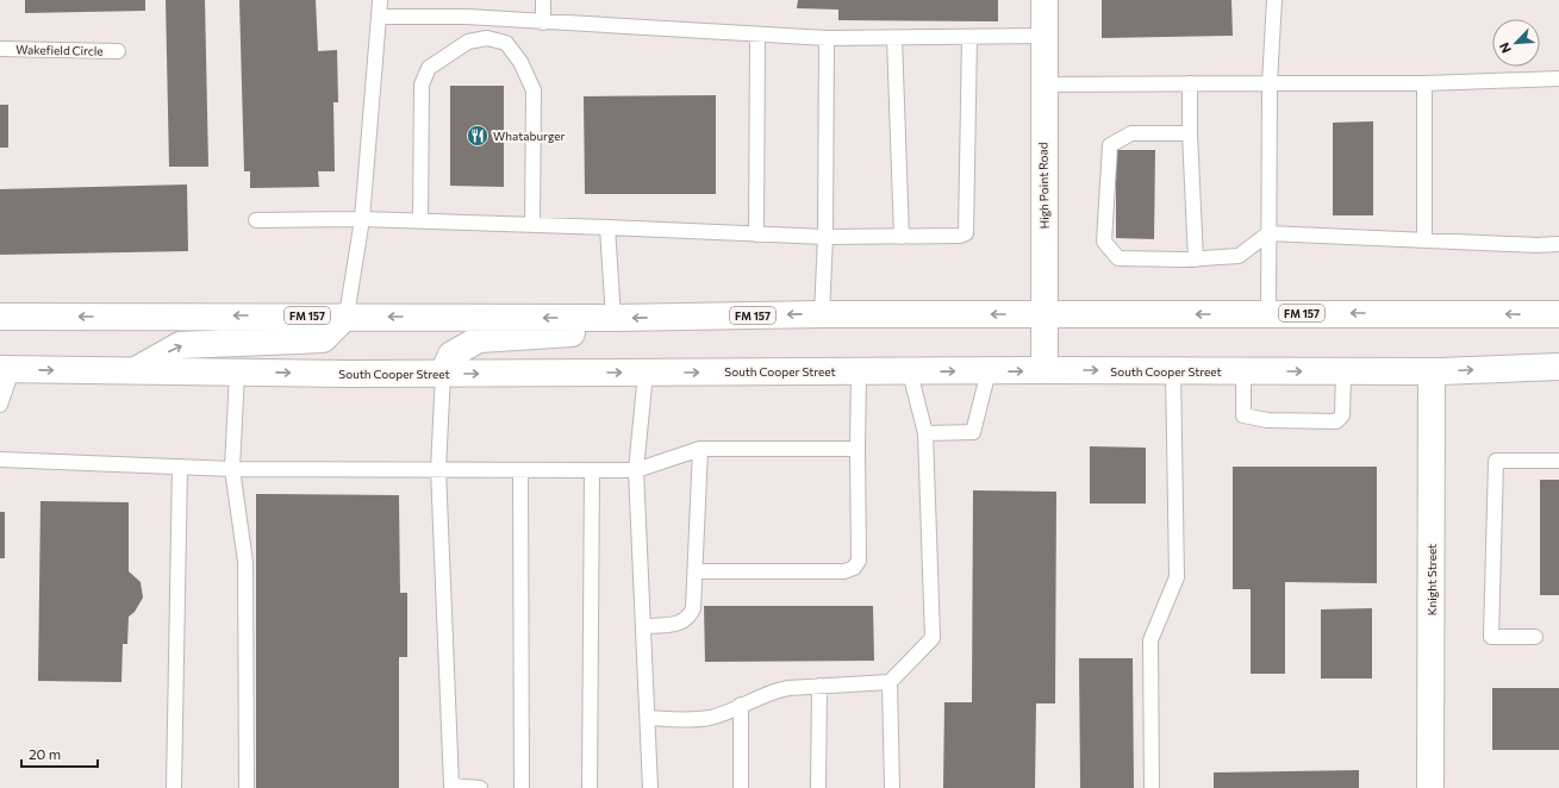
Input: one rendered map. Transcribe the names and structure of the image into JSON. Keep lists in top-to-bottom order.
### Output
{
  "streets": {
    "main road": [
      "High Point Road",
      "FM 157",
      "South Cooper Street",
      "Knight Street"
    ],
    "lane": ["Wakefield Circle"]
  },
  "crossings": [
    ["High Point Road", "FM 157"],
    ["High Point Road", "South Cooper Street"],
    ["South Cooper Street", "Knight Street"]
  ],
  "places": {
    "restaurant": ["Whataburger"]
  },
  "scale_bar": "20 m",
  "north": "bottom left"
}
